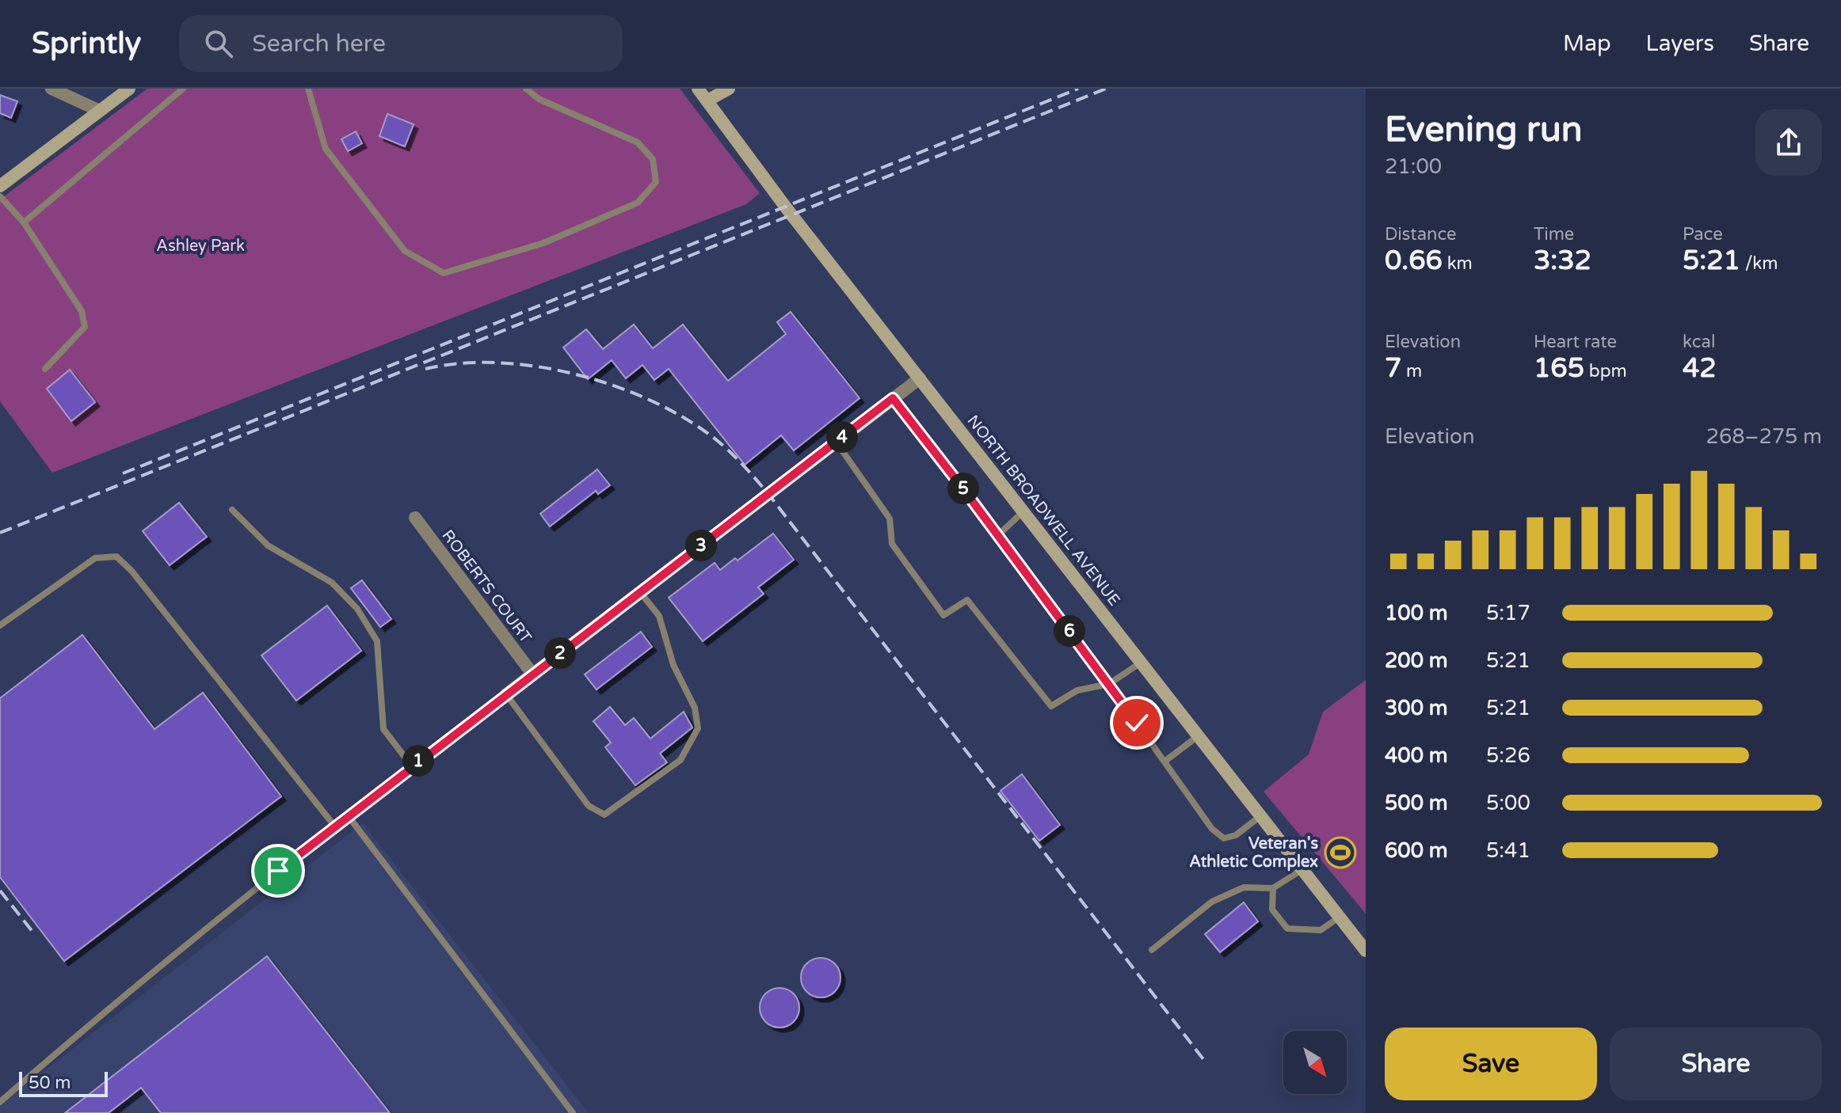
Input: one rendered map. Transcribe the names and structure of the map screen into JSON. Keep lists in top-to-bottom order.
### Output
{
  "streets": {
    "main road": ["NORTH BROADWELL AVENUE"],
    "street": ["ROBERTS COURT"]
  },
  "parks": ["Ashley Park"],
  "places": {
    "sports": ["Veteran's Athletic Complex"]
  },
  "scale_bar": "50 m",
  "north": "bottom right",
  "page": {
    "header": "Sprintly",
    "search": "Search here",
    "nav": ["Map", "Layers", "Share"],
    "heading": ["Evening run", "21:00"],
    "stats": [
      ["Distance", "0.66 km"],
      ["Time", "3:32"],
      ["Pace", "5:21 /km"],
      ["Elevation", "7 m"],
      ["Heart rate", "165 bpm"],
      ["kcal", "42"]
    ],
    "chart": ["Elevation", "268–275 m"],
    "pins": [
      "4",
      "5",
      "3",
      "6",
      "2",
      "1"
    ],
    "list": [
      {
        "name": "100 m",
        "note": "5:17"
      },
      {
        "name": "200 m",
        "note": "5:21"
      },
      {
        "name": "300 m",
        "note": "5:21"
      },
      {
        "name": "400 m",
        "note": "5:26"
      },
      {
        "name": "500 m",
        "note": "5:00"
      },
      {
        "name": "600 m",
        "note": "5:41"
      }
    ],
    "buttons": ["Save", "Share"],
    "scale": "50 m"
  }
}
